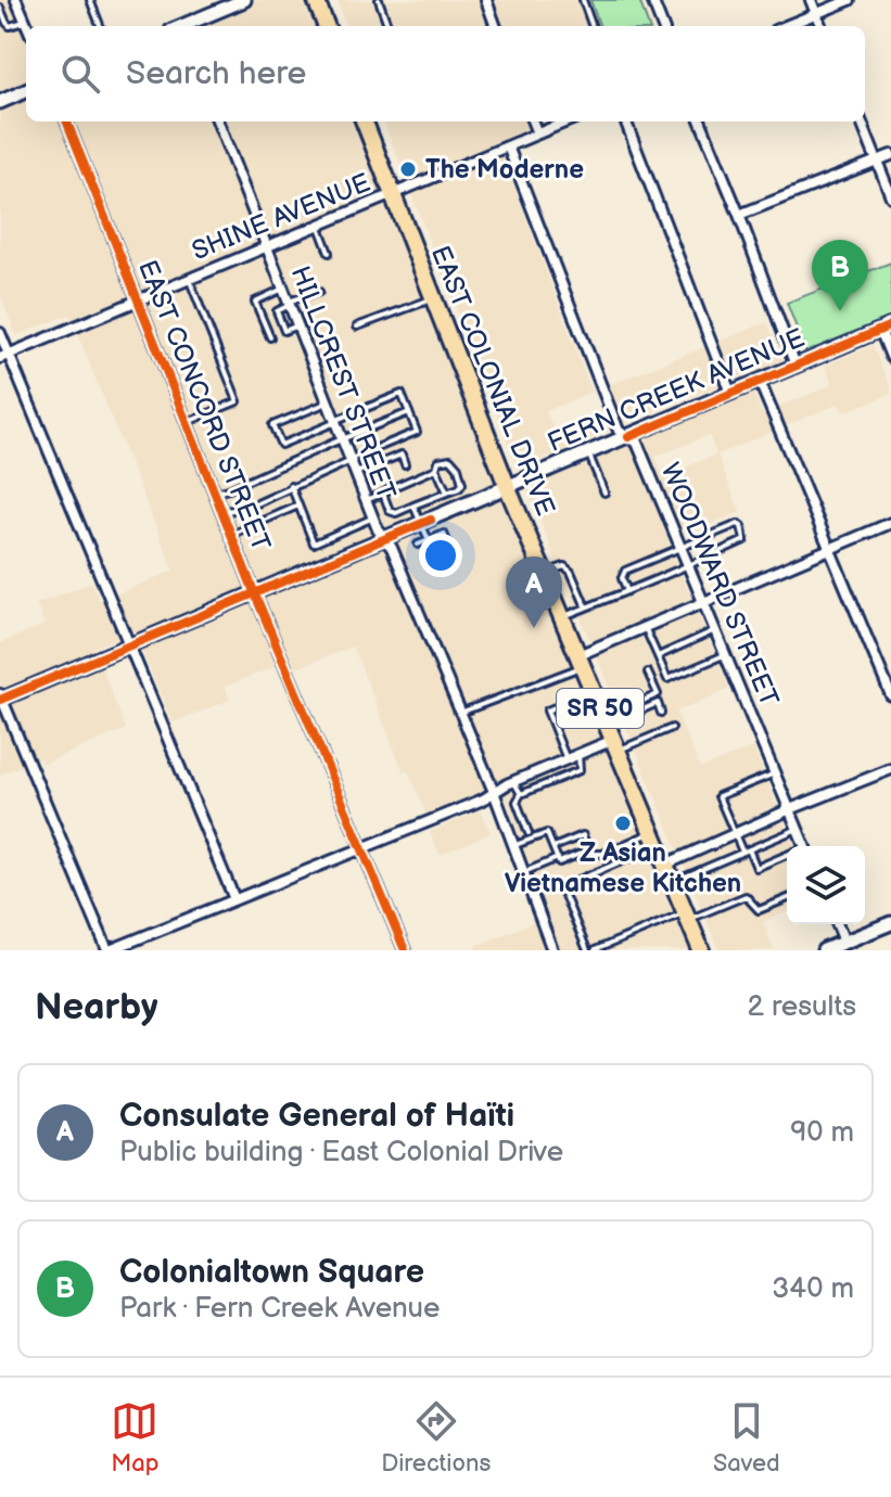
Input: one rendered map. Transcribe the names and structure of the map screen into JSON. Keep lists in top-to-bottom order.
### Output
{
  "streets": {
    "highway": ["EAST COLONIAL DRIVE", "SR 50"],
    "street": [
      "SHINE AVENUE",
      "HILLCREST STREET",
      "FERN CREEK AVENUE",
      "EAST CONCORD STREET",
      "WOODWARD STREET"
    ]
  },
  "crossings": [
    ["SHINE AVENUE", "EAST COLONIAL DRIVE"],
    ["SHINE AVENUE", "HILLCREST STREET"],
    ["SHINE AVENUE", "EAST CONCORD STREET"],
    ["SHINE AVENUE", "WOODWARD STREET"],
    ["EAST COLONIAL DRIVE", "FERN CREEK AVENUE"],
    ["HILLCREST STREET", "FERN CREEK AVENUE"],
    ["FERN CREEK AVENUE", "EAST CONCORD STREET"],
    ["FERN CREEK AVENUE", "WOODWARD STREET"]
  ],
  "places": ["The Moderne", "Z Asian Vietnamese Kitchen"],
  "page": {
    "search": "Search here",
    "pins": ["B", "A"],
    "heading": ["Nearby", "2 results"],
    "list": [
      {
        "mark": "A",
        "name": "Consulate General of Haïti",
        "note": "Public building · East Colonial Drive",
        "value": "90 m"
      },
      {
        "mark": "B",
        "name": "Colonialtown Square",
        "note": "Park · Fern Creek Avenue",
        "value": "340 m"
      }
    ],
    "nav": ["Map", "Directions", "Saved"]
  }
}
